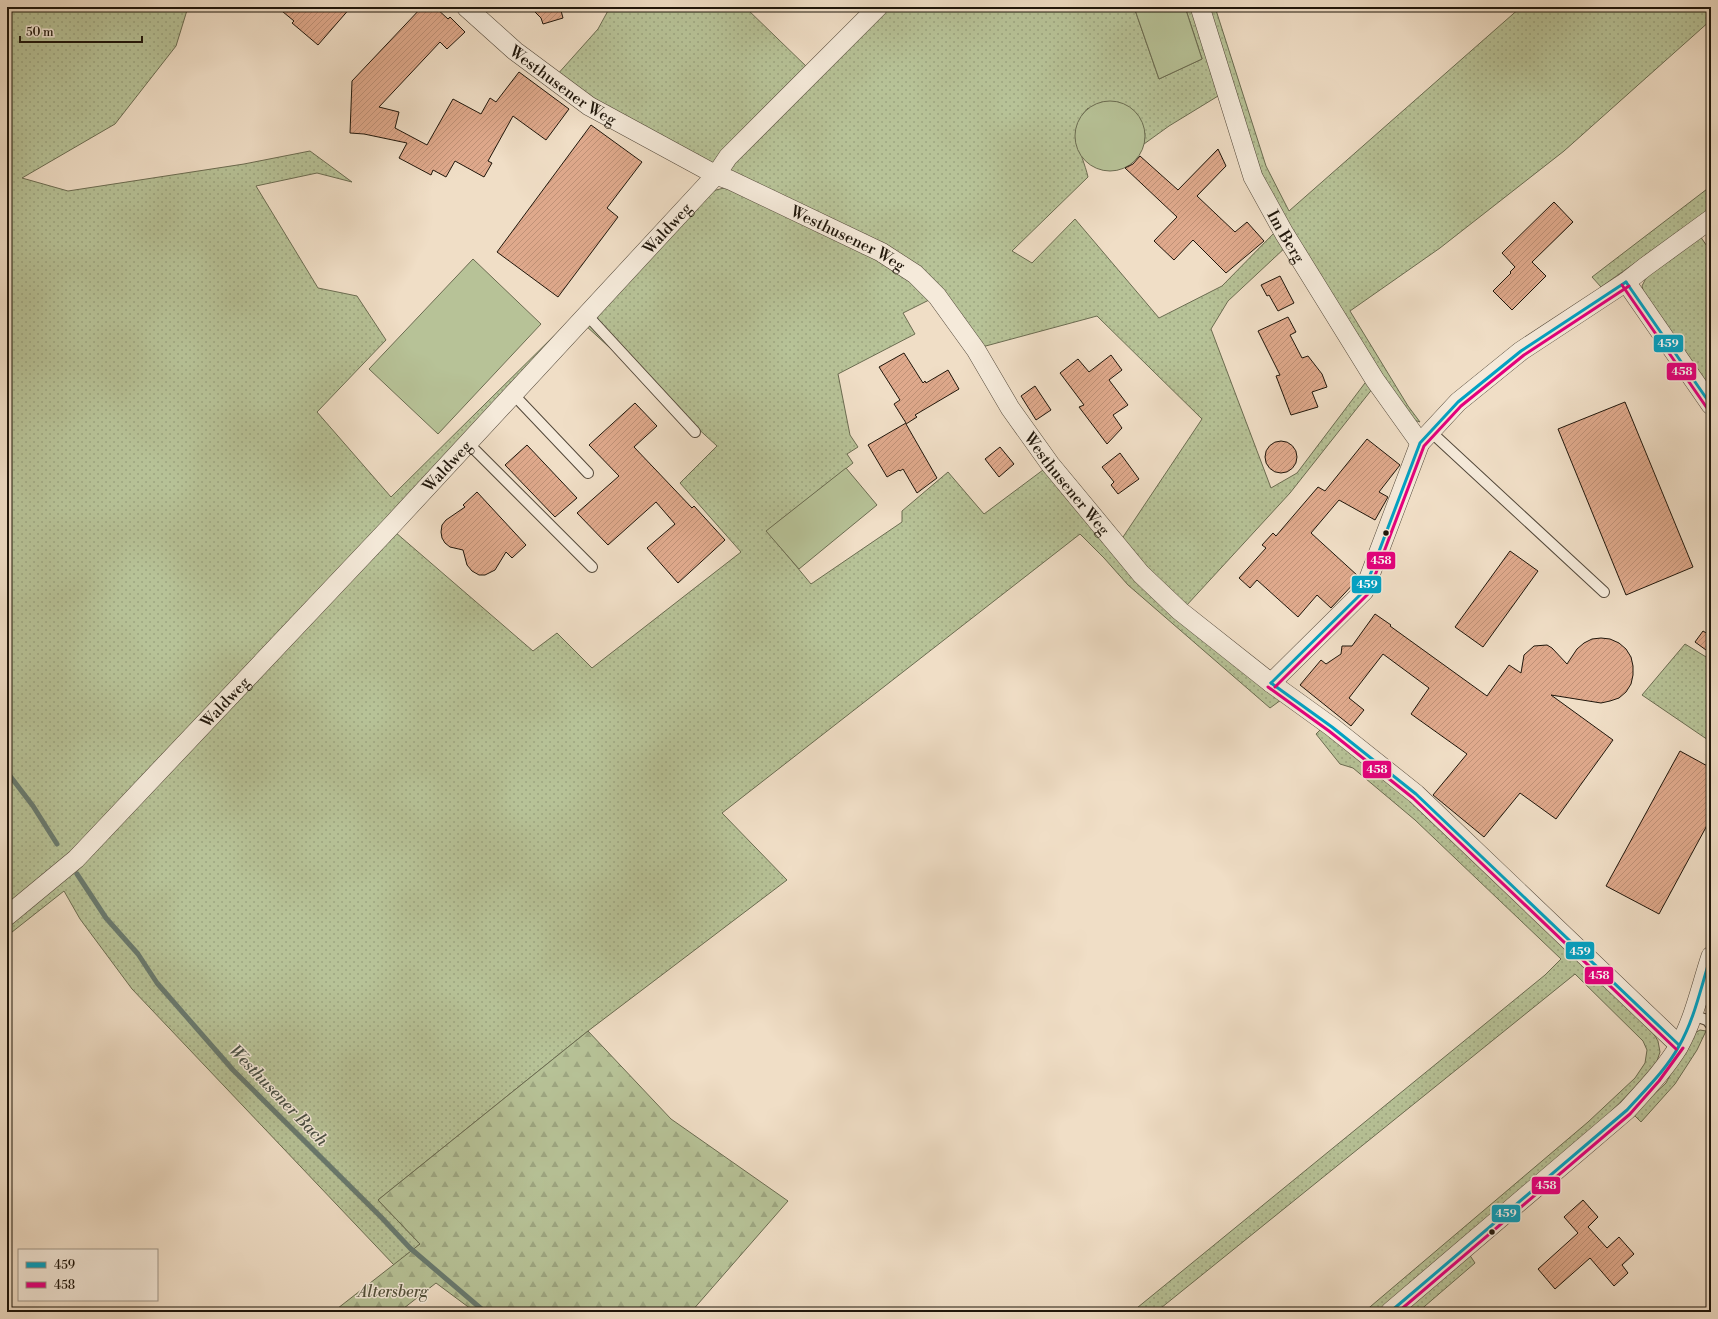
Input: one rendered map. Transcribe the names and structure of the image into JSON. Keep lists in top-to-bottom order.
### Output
{
  "streets": {
    "street": ["Westhusener Weg", "Waldweg", "Im Berg"]
  },
  "crossings": [
    ["Westhusener Weg", "Waldweg"]
  ],
  "water": ["Westhusener Bach"],
  "parks": ["Altersberg"],
  "lines": ["transit line 459", "transit line 458"],
  "legend": ["459", "458"],
  "scale_bar": "50 m"
}
